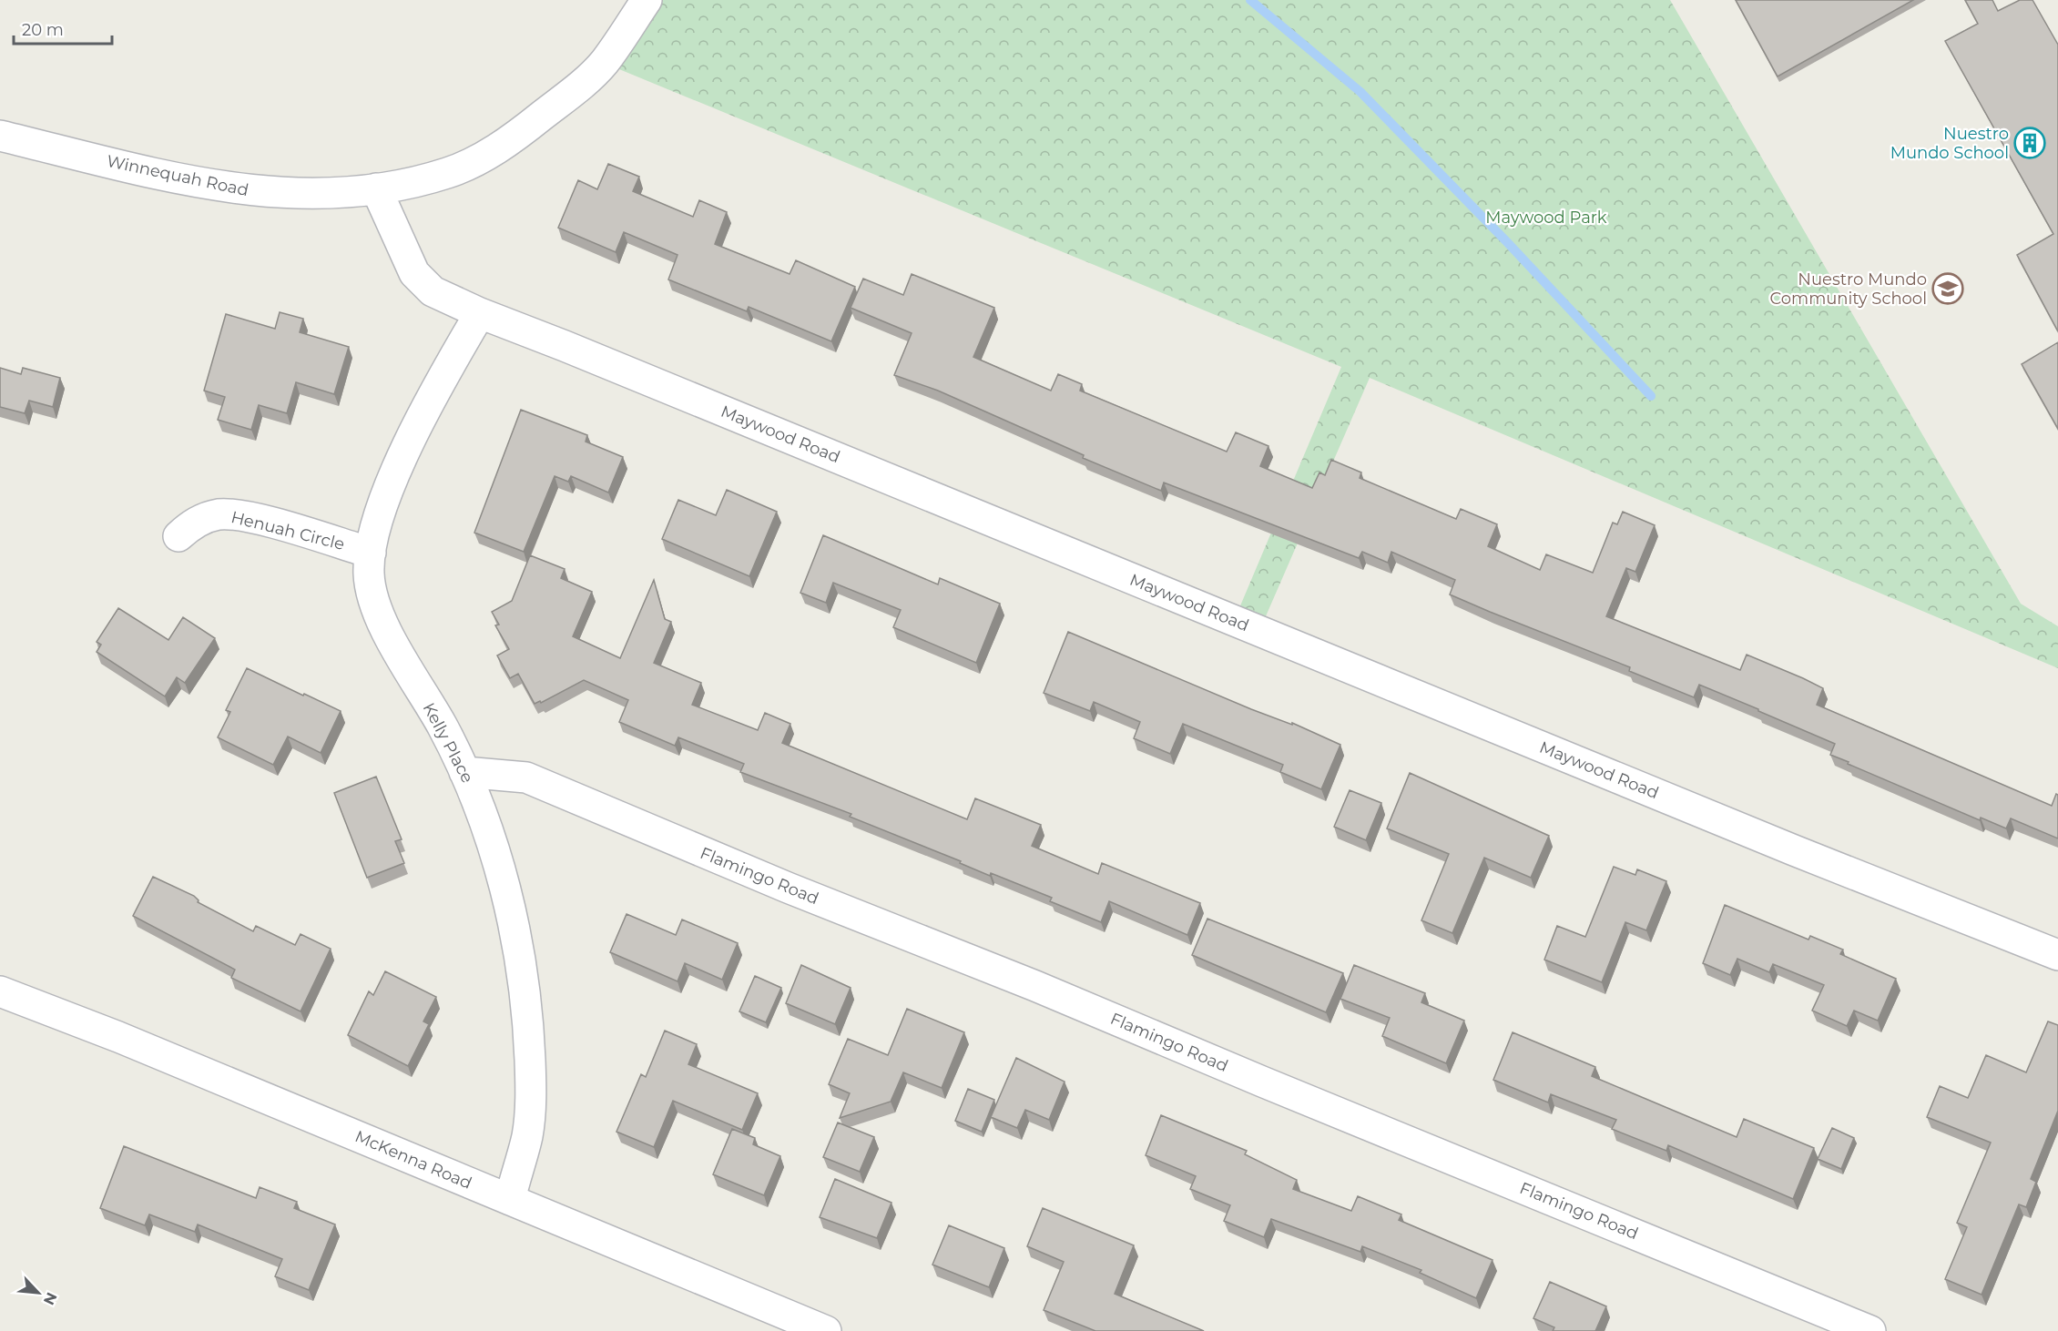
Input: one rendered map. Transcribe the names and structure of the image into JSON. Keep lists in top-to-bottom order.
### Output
{
  "streets": {
    "street": [
      "Winnequah Road",
      "Maywood Road",
      "Henuah Circle",
      "Kelly Place",
      "Flamingo Road",
      "McKenna Road"
    ]
  },
  "crossings": [
    ["Winnequah Road", "Maywood Road"],
    ["Maywood Road", "Kelly Place"],
    ["Henuah Circle", "Kelly Place"],
    ["Kelly Place", "Flamingo Road"],
    ["Kelly Place", "McKenna Road"]
  ],
  "parks": ["Maywood Park"],
  "places": {
    "building": ["Nuestro Mundo School"],
    "school or university": ["Nuestro Mundo Community School"]
  },
  "scale_bar": "20 m",
  "north": "bottom right"
}
